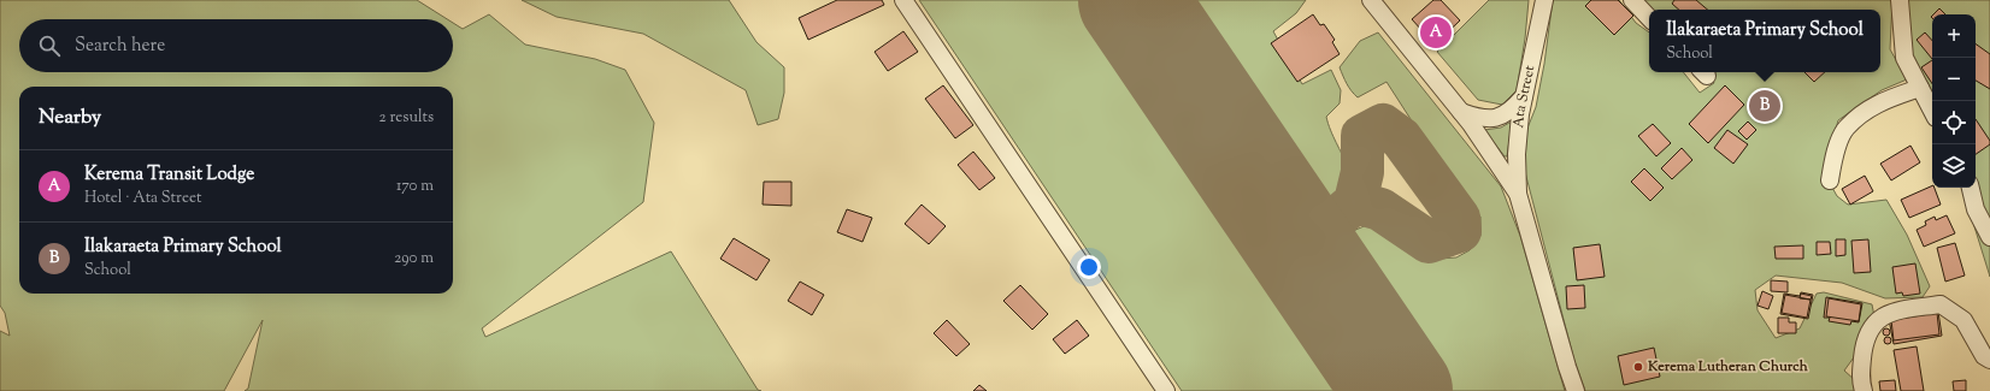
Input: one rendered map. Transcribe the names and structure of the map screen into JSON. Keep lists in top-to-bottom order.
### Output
{
  "streets": {
    "street": ["Ata Street"]
  },
  "places": ["Kerema Lutheran Church"],
  "page": {
    "popup": ["Ilakaraeta Primary School", "School"],
    "map_buttons": ["+", "−"],
    "pins": ["A", "B"],
    "search": "Search here",
    "heading": ["Nearby", "2 results"],
    "list": [
      {
        "mark": "A",
        "name": "Kerema Transit Lodge",
        "note": "Hotel · Ata Street",
        "value": "170 m"
      },
      {
        "mark": "B",
        "name": "Ilakaraeta Primary School",
        "note": "School",
        "value": "290 m"
      }
    ]
  }
}
